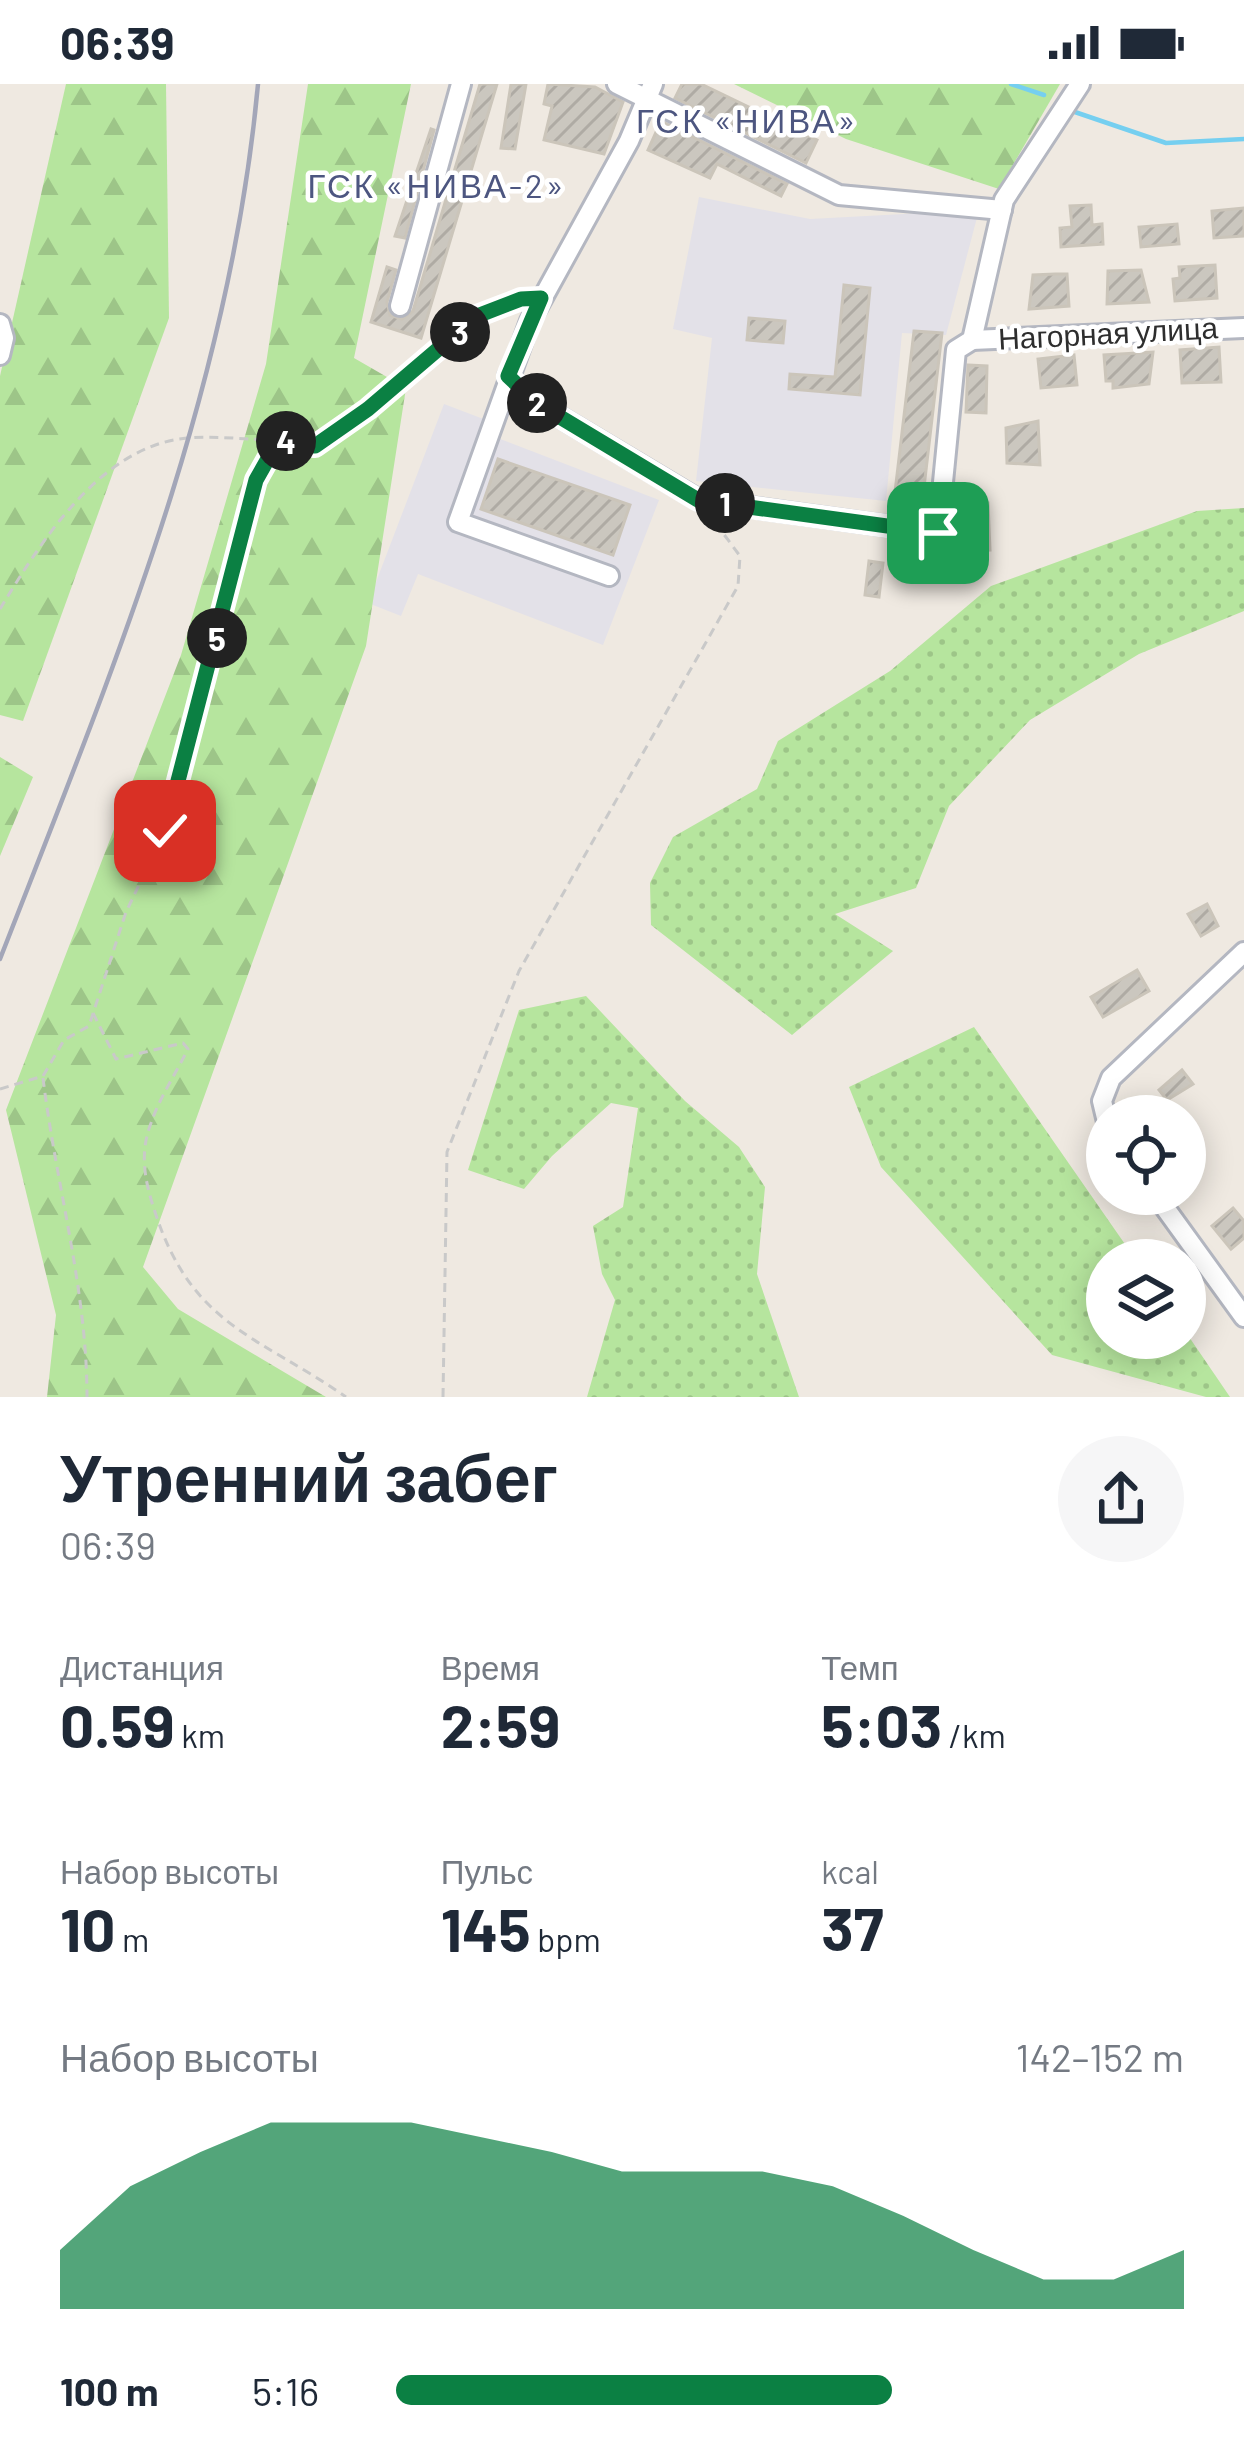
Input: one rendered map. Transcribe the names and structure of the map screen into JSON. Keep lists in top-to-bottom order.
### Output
{
  "streets": {
    "street": ["Нагорная улица"]
  },
  "districts": ["ГСК «НИВА»", "ГСК «НИВА-2»"],
  "page": {
    "status": "06:39",
    "pins": [
      "3",
      "2",
      "4",
      "1",
      "5"
    ],
    "heading": ["Утренний забег", "06:39"],
    "stats": [
      ["Дистанция", "0.59 km"],
      ["Время", "2:59"],
      ["Темп", "5:03 /km"],
      ["Набор высоты", "10 m"],
      ["Пульс", "145 bpm"],
      ["kcal", "37"]
    ],
    "chart": ["Набор высоты", "142–152 m"],
    "list": [
      {
        "name": "100 m",
        "note": "5:16"
      }
    ]
  }
}
